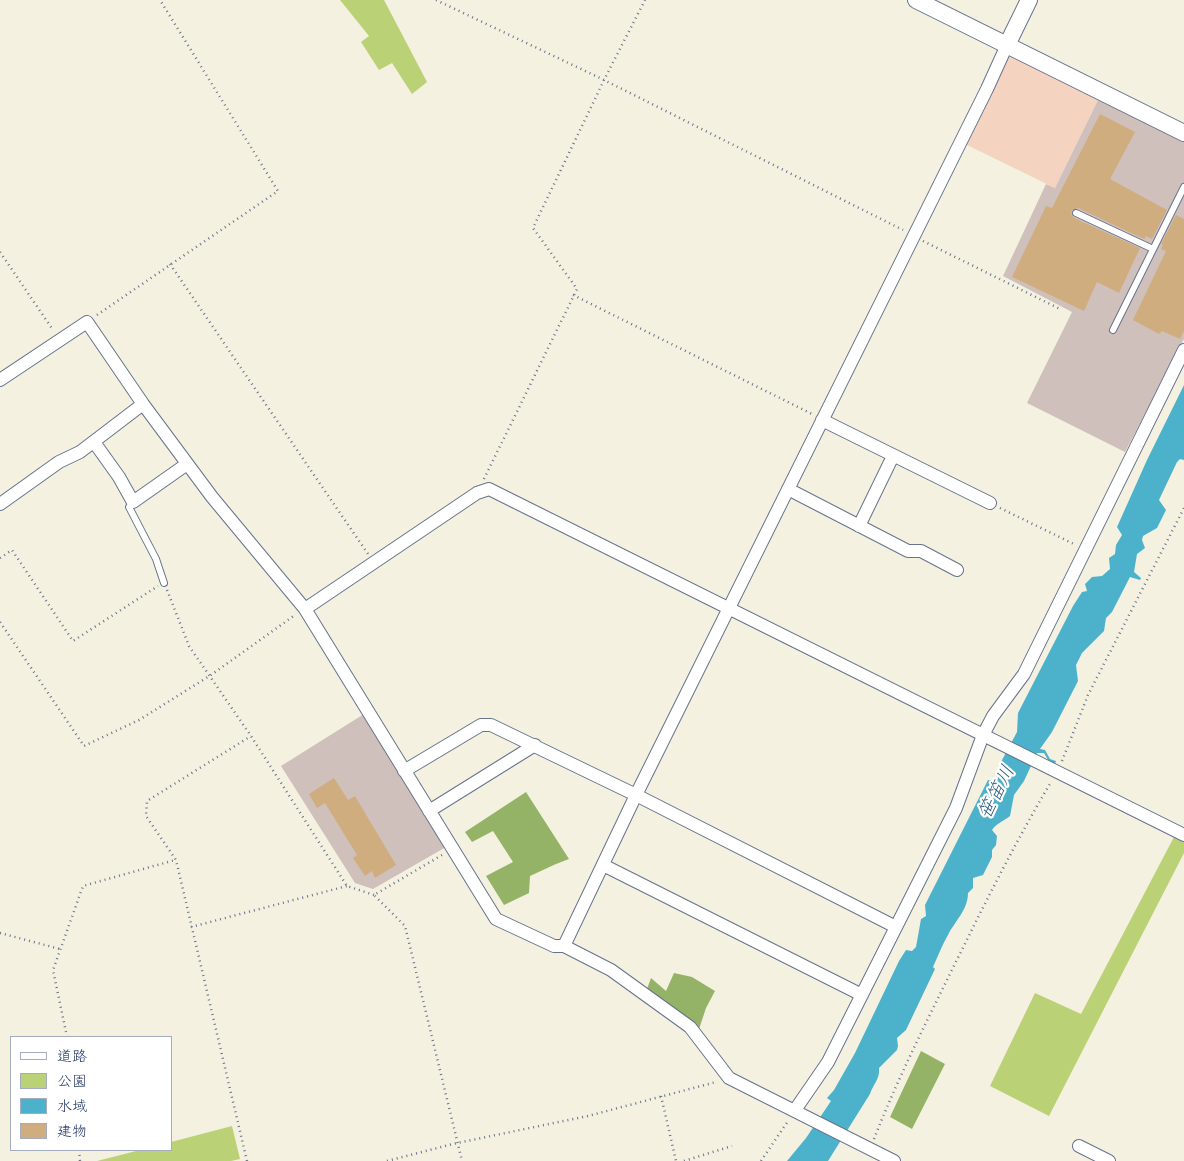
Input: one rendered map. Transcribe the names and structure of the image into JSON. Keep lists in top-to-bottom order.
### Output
{
  "water": ["笹笛川"],
  "legend": [
    "道路",
    "公園",
    "水域",
    "建物"
  ]
}
